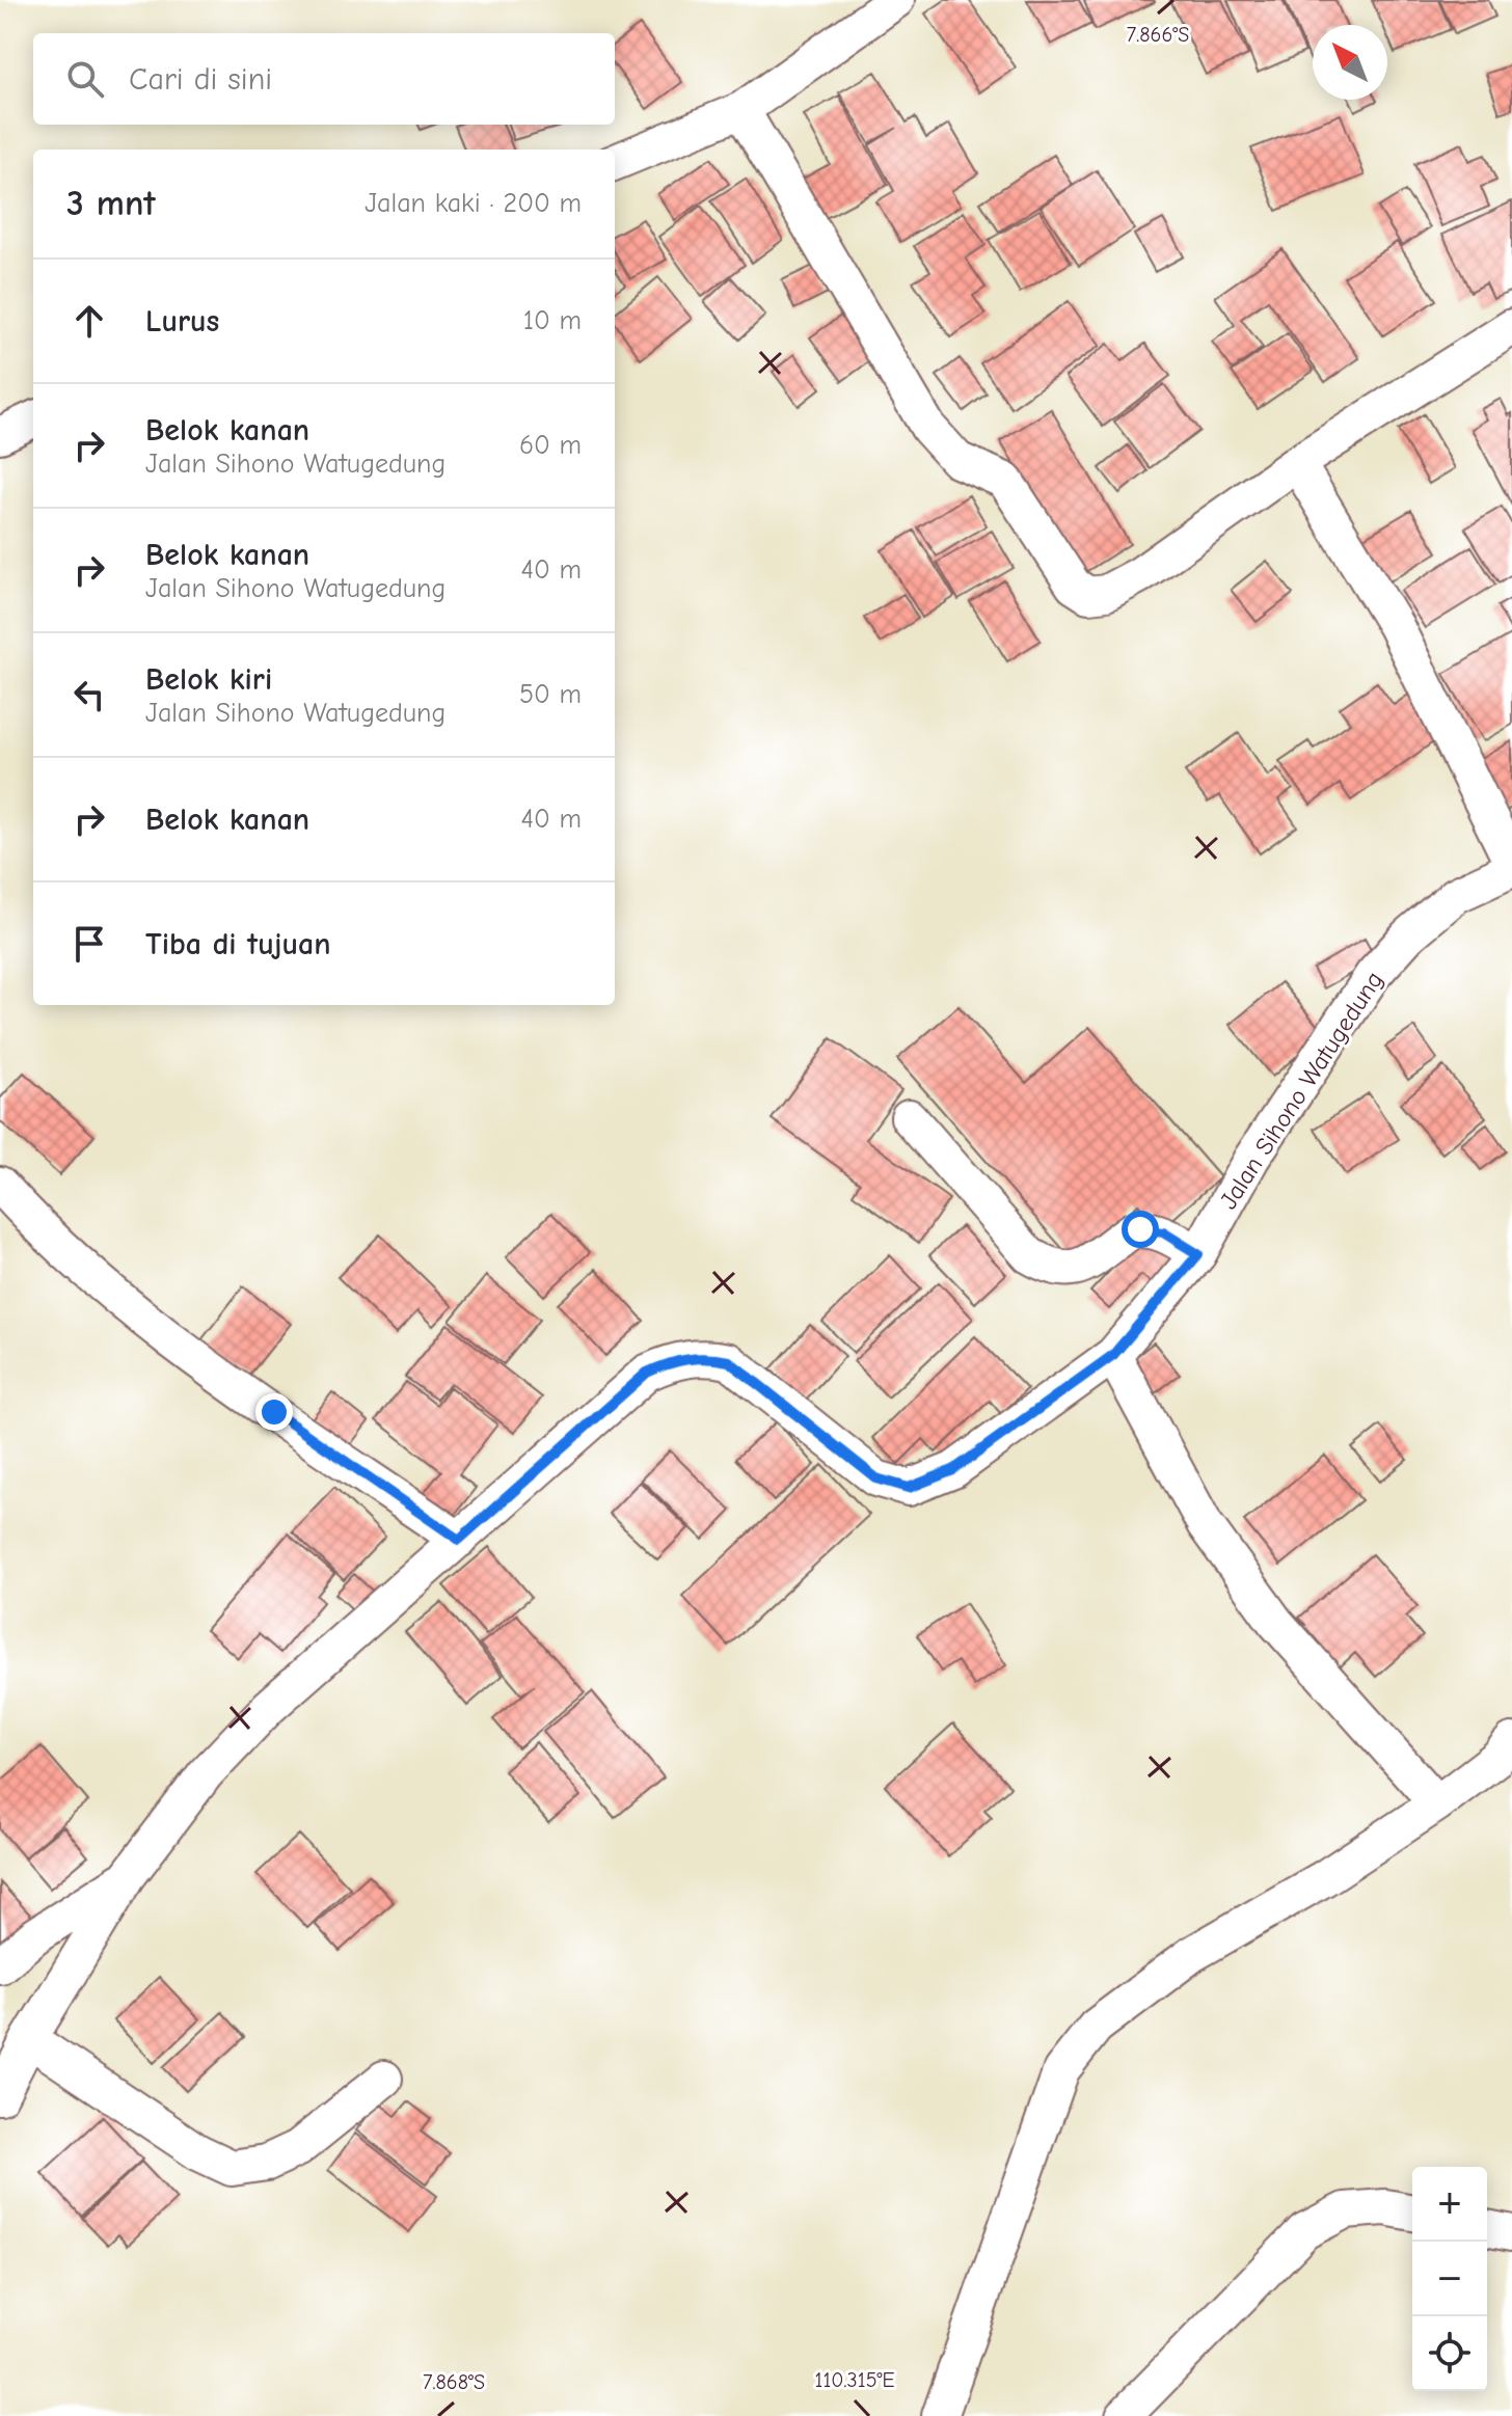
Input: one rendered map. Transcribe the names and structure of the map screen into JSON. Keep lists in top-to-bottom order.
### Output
{
  "streets": {
    "street": ["Jalan Sihono Watugedung"]
  },
  "north": "top left",
  "page": {
    "search": "Cari di sini",
    "heading": ["3 mnt", "Jalan kaki · 200 m"],
    "list": [
      ["Lurus", "10 m"],
      ["Belok kanan", "Jalan Sihono Watugedung", "60 m"],
      ["Belok kanan", "Jalan Sihono Watugedung", "40 m"],
      ["Belok kiri", "Jalan Sihono Watugedung", "50 m"],
      ["Belok kanan", "40 m"],
      "Tiba di tujuan"
    ],
    "map_buttons": ["+", "−"]
  },
  "coordinates": ["7.866°S", "110.315°E", "7.868°S"]
}
